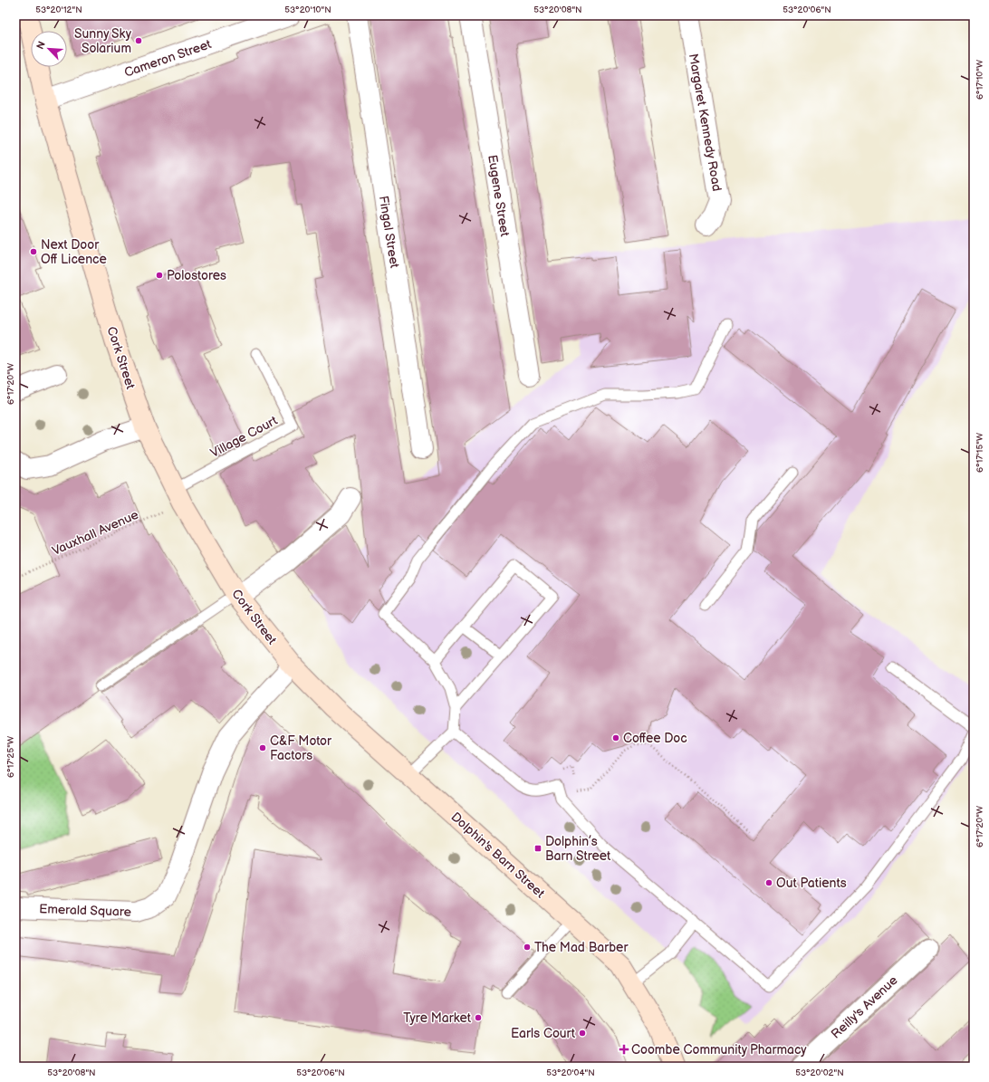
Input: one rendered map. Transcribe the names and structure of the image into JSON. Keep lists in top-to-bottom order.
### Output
{
  "streets": {
    "main road": ["Cork Street", "Dolphin's Barn Street"],
    "street": [
      "Cameron Street",
      "Margaret Kennedy Road",
      "Eugene Street",
      "Fingal Street",
      "Emerald Square",
      "Reilly's Avenue"
    ],
    "lane": ["Village Court"],
    "path": ["Vauxhall Avenue"]
  },
  "crossings": [
    ["Cameron Street", "Cork Street"],
    ["Cork Street", "Village Court"],
    ["Cork Street", "Vauxhall Avenue"],
    ["Cork Street", "Dolphin's Barn Street"],
    ["Cork Street", "Emerald Square"],
    ["Village Court", "Vauxhall Avenue"],
    ["Dolphin's Barn Street", "Emerald Square"]
  ],
  "places": {
    "other": [
      "Sunny Sky Solarium",
      "Next Door Off Licence",
      "Polostores",
      "Coffee Doc",
      "C&F Motor Factors",
      "Out Patients",
      "The Mad Barber",
      "Tyre Market",
      "Earls Court"
    ],
    "transit": ["Dolphin’s Barn Street"],
    "health": ["Coombe Community Pharmacy"]
  },
  "north": "top left",
  "coordinates": [
    "53°20'12\"N",
    "53°20'10\"N",
    "53°20'08\"N",
    "53°20'06\"N",
    "6°17'10\"W",
    "6°17'20\"W",
    "6°17'15\"W",
    "6°17'25\"W",
    "53°20'04\"N",
    "53°20'02\"N"
  ]
}
